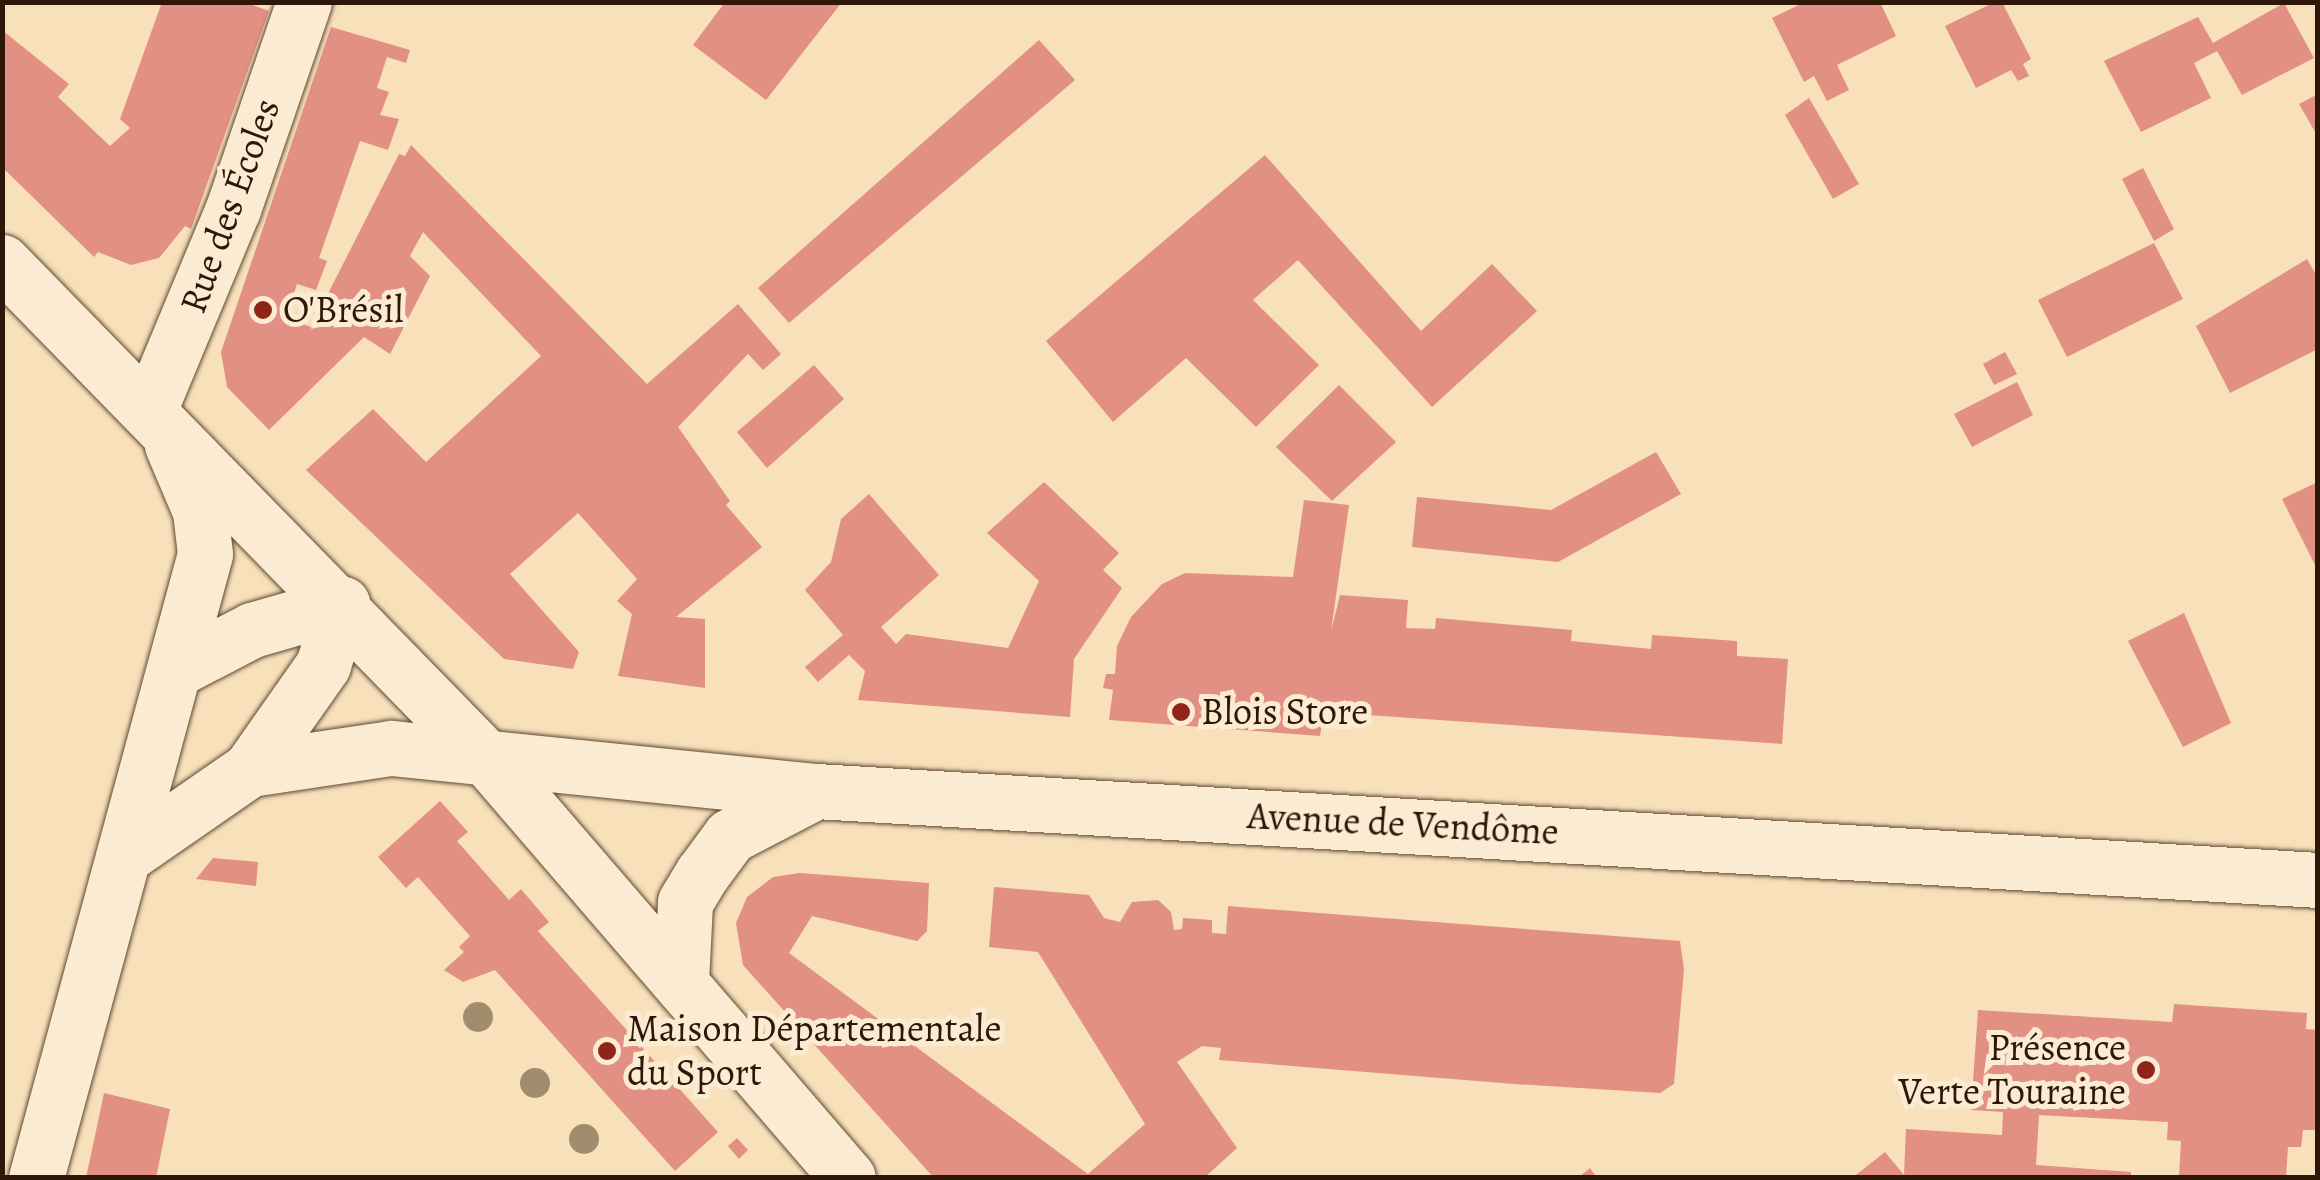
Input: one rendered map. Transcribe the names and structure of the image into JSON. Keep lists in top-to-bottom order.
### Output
{
  "streets": {
    "main road": ["Rue des Écoles", "Avenue de Vendôme"]
  },
  "places": [
    "O'Brésil",
    "Blois Store",
    "Maison Départementale du Sport",
    "Présence Verte Touraine"
  ]
}
